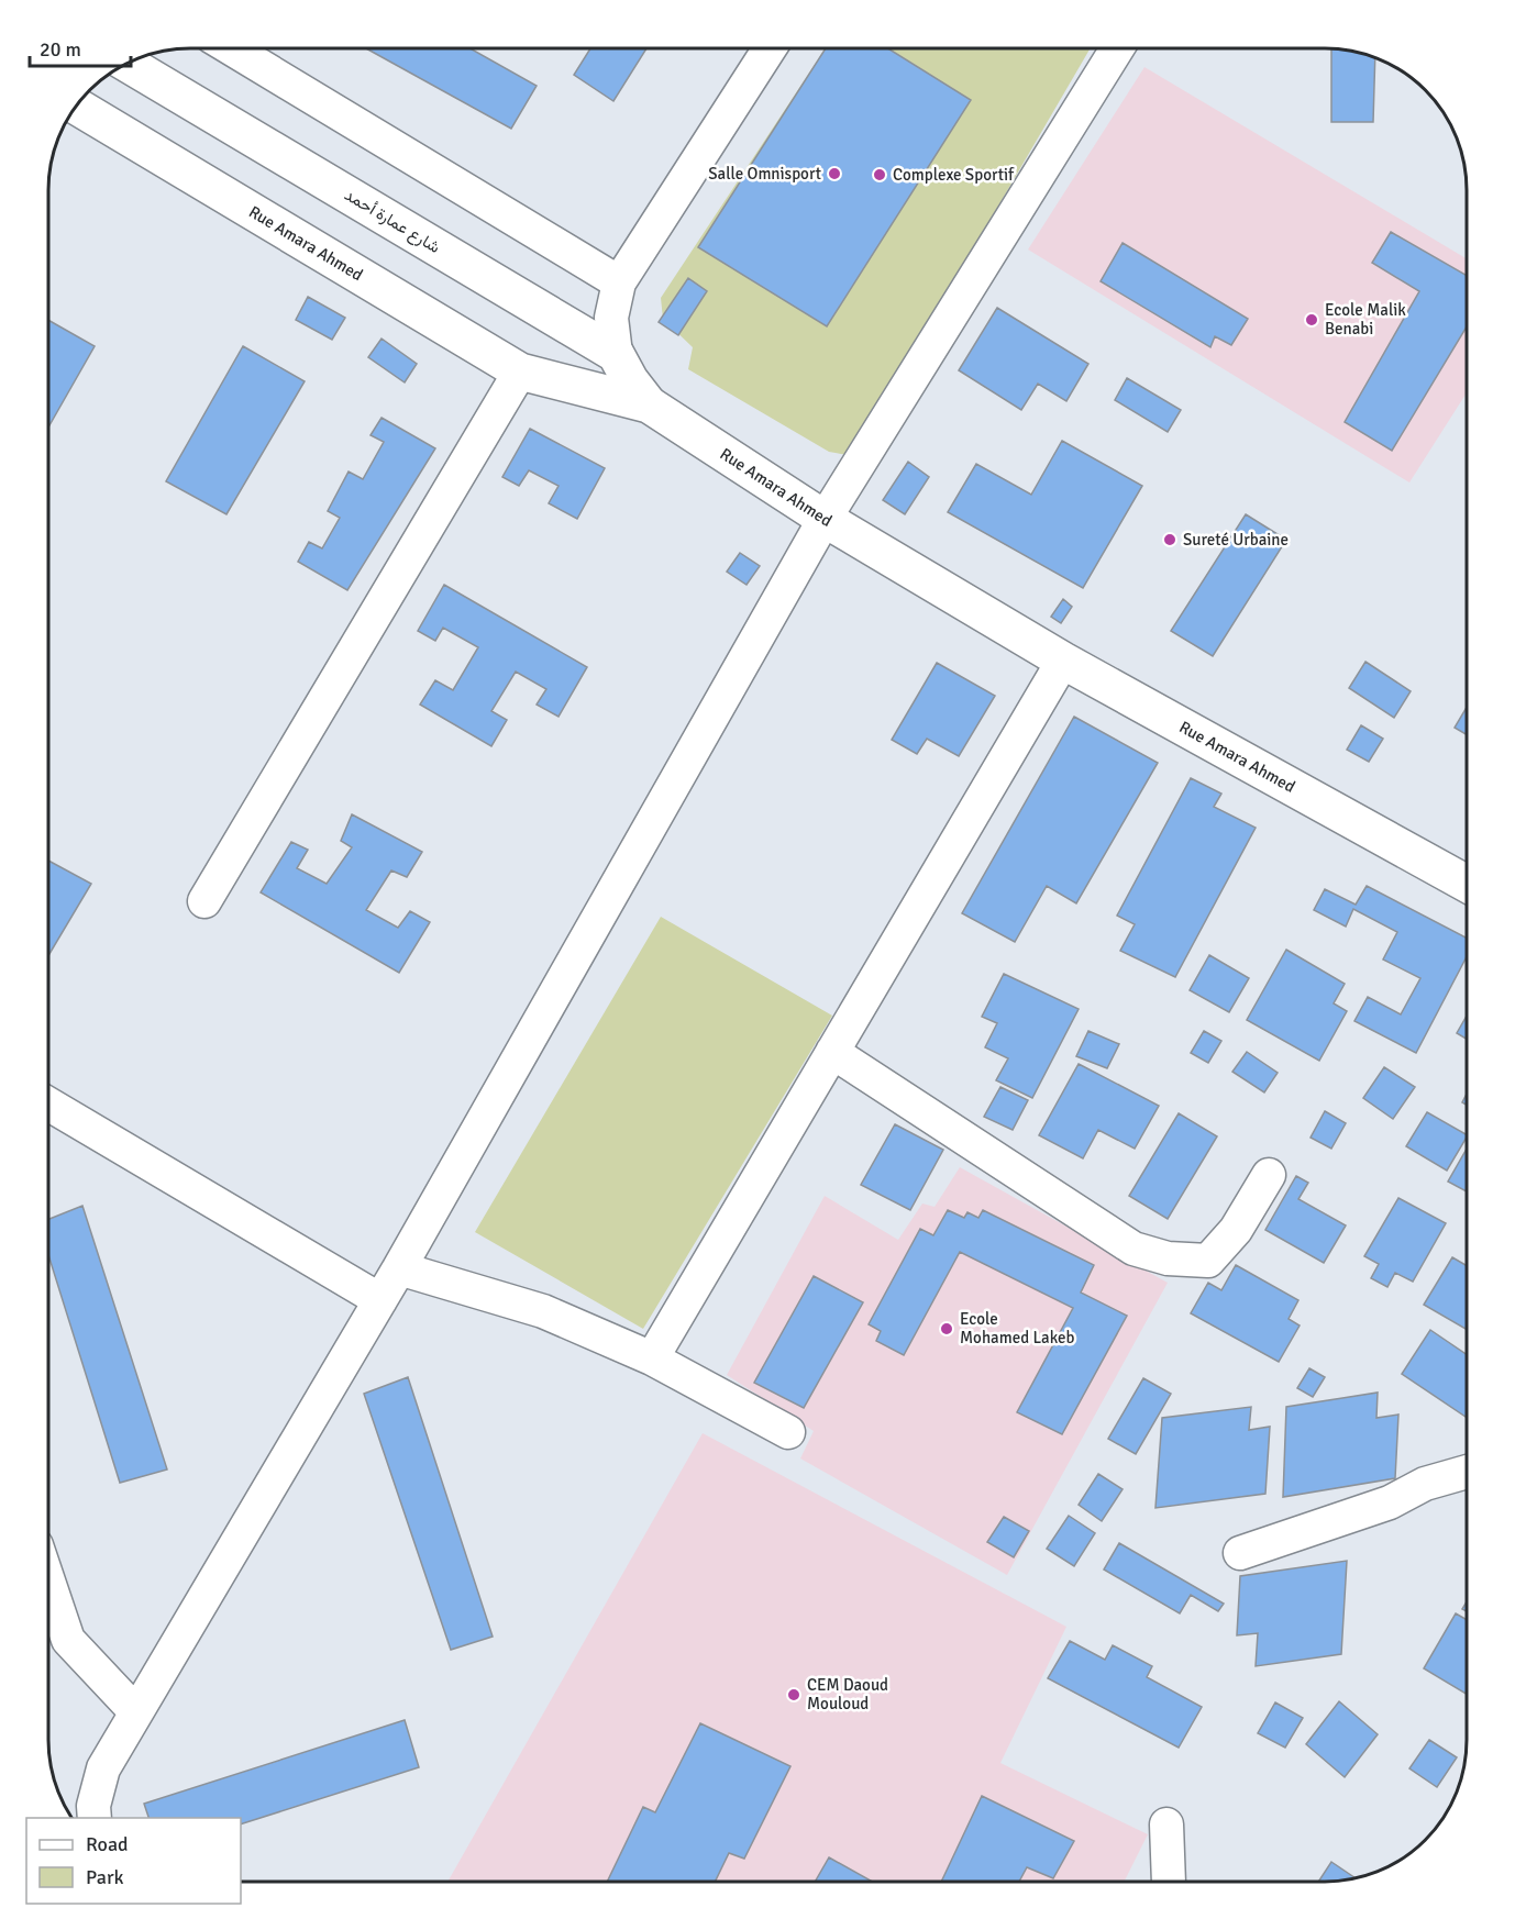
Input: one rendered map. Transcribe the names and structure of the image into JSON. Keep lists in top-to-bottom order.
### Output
{
  "streets": {
    "street": ["شارع عمارة أحمد", "Rue Amara Ahmed"]
  },
  "crossings": [
    ["شارع عمارة أحمد", "Rue Amara Ahmed"]
  ],
  "places": [
    "Salle Omnisport",
    "Complexe Sportif",
    "Ecole Malik Benabi",
    "Sureté Urbaine",
    "Ecole Mohamed Lakeb",
    "CEM Daoud Mouloud"
  ],
  "legend": ["Road", "Park"],
  "scale_bar": "20 m"
}
